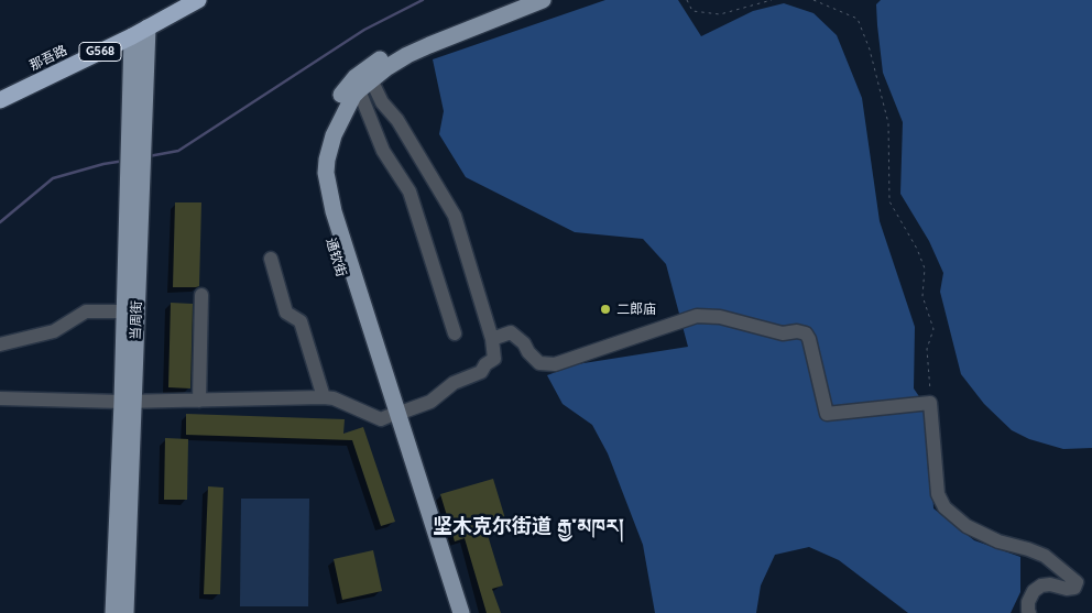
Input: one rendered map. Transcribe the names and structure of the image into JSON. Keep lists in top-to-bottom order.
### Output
{
  "streets": {
    "highway": ["G568", "那吾路"],
    "main road": ["通钦街", "当周街"]
  },
  "districts": ["坚木克尔街道 རྒྱ་མཁར།"],
  "places": ["二郎庙"]
}
